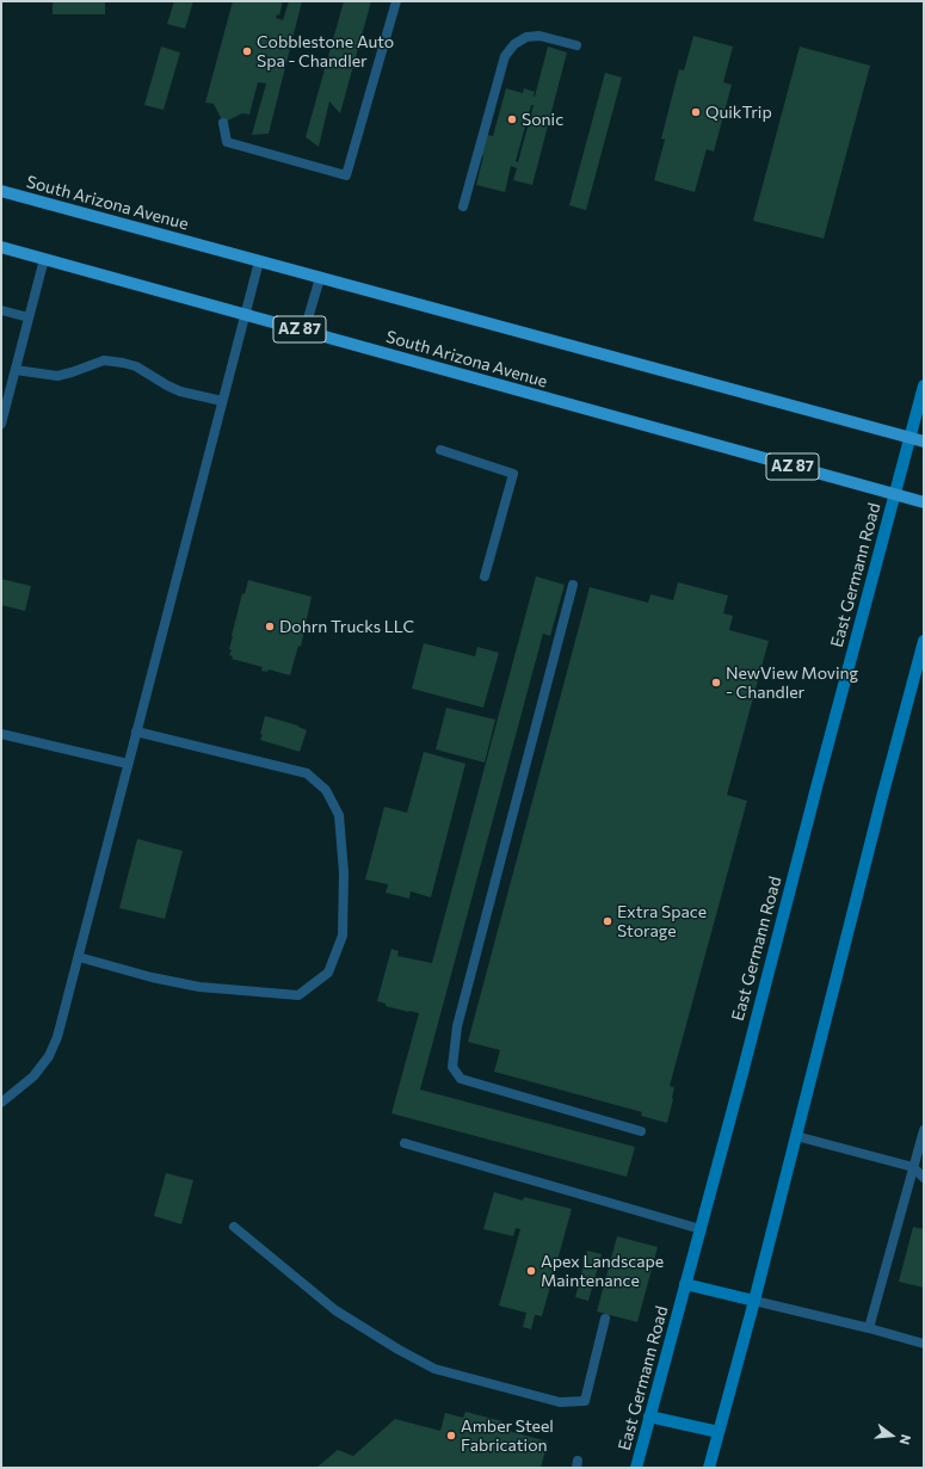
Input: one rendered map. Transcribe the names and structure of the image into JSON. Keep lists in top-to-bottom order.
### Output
{
  "streets": {
    "main road": ["South Arizona Avenue", "AZ 87", "East Germann Road"]
  },
  "crossings": [
    ["South Arizona Avenue", "East Germann Road"]
  ],
  "places": [
    "Cobblestone Auto Spa - Chandler",
    "QuikTrip",
    "Sonic",
    "Dohrn Trucks LLC",
    "NewView Moving - Chandler",
    "Extra Space Storage",
    "Apex Landscape Maintenance",
    "Amber Steel Fabrication"
  ],
  "north": "right"
}
